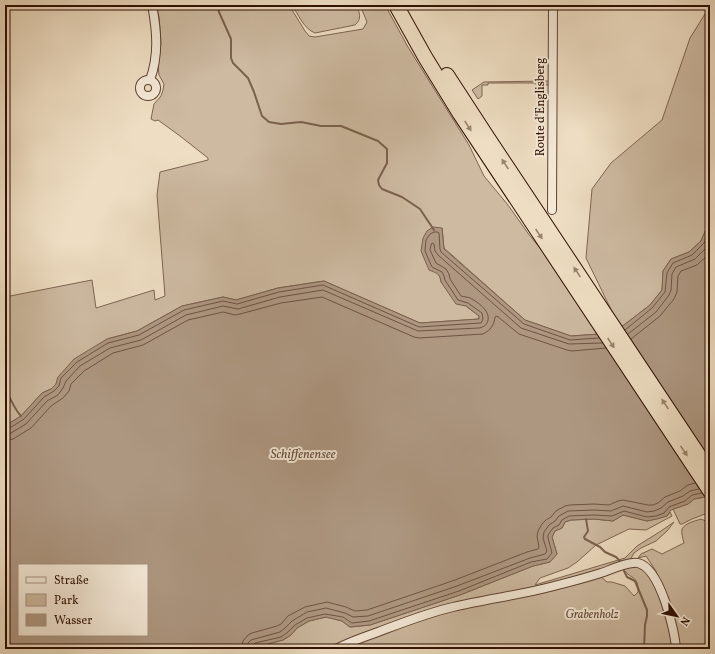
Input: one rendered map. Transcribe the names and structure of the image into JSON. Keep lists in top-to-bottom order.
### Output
{
  "streets": {
    "street": ["Route d'Englisberg"]
  },
  "water": ["Schiffenensee"],
  "parks": ["Grabenholz"],
  "legend": ["Straße", "Park", "Wasser"],
  "north": "bottom right"
}
